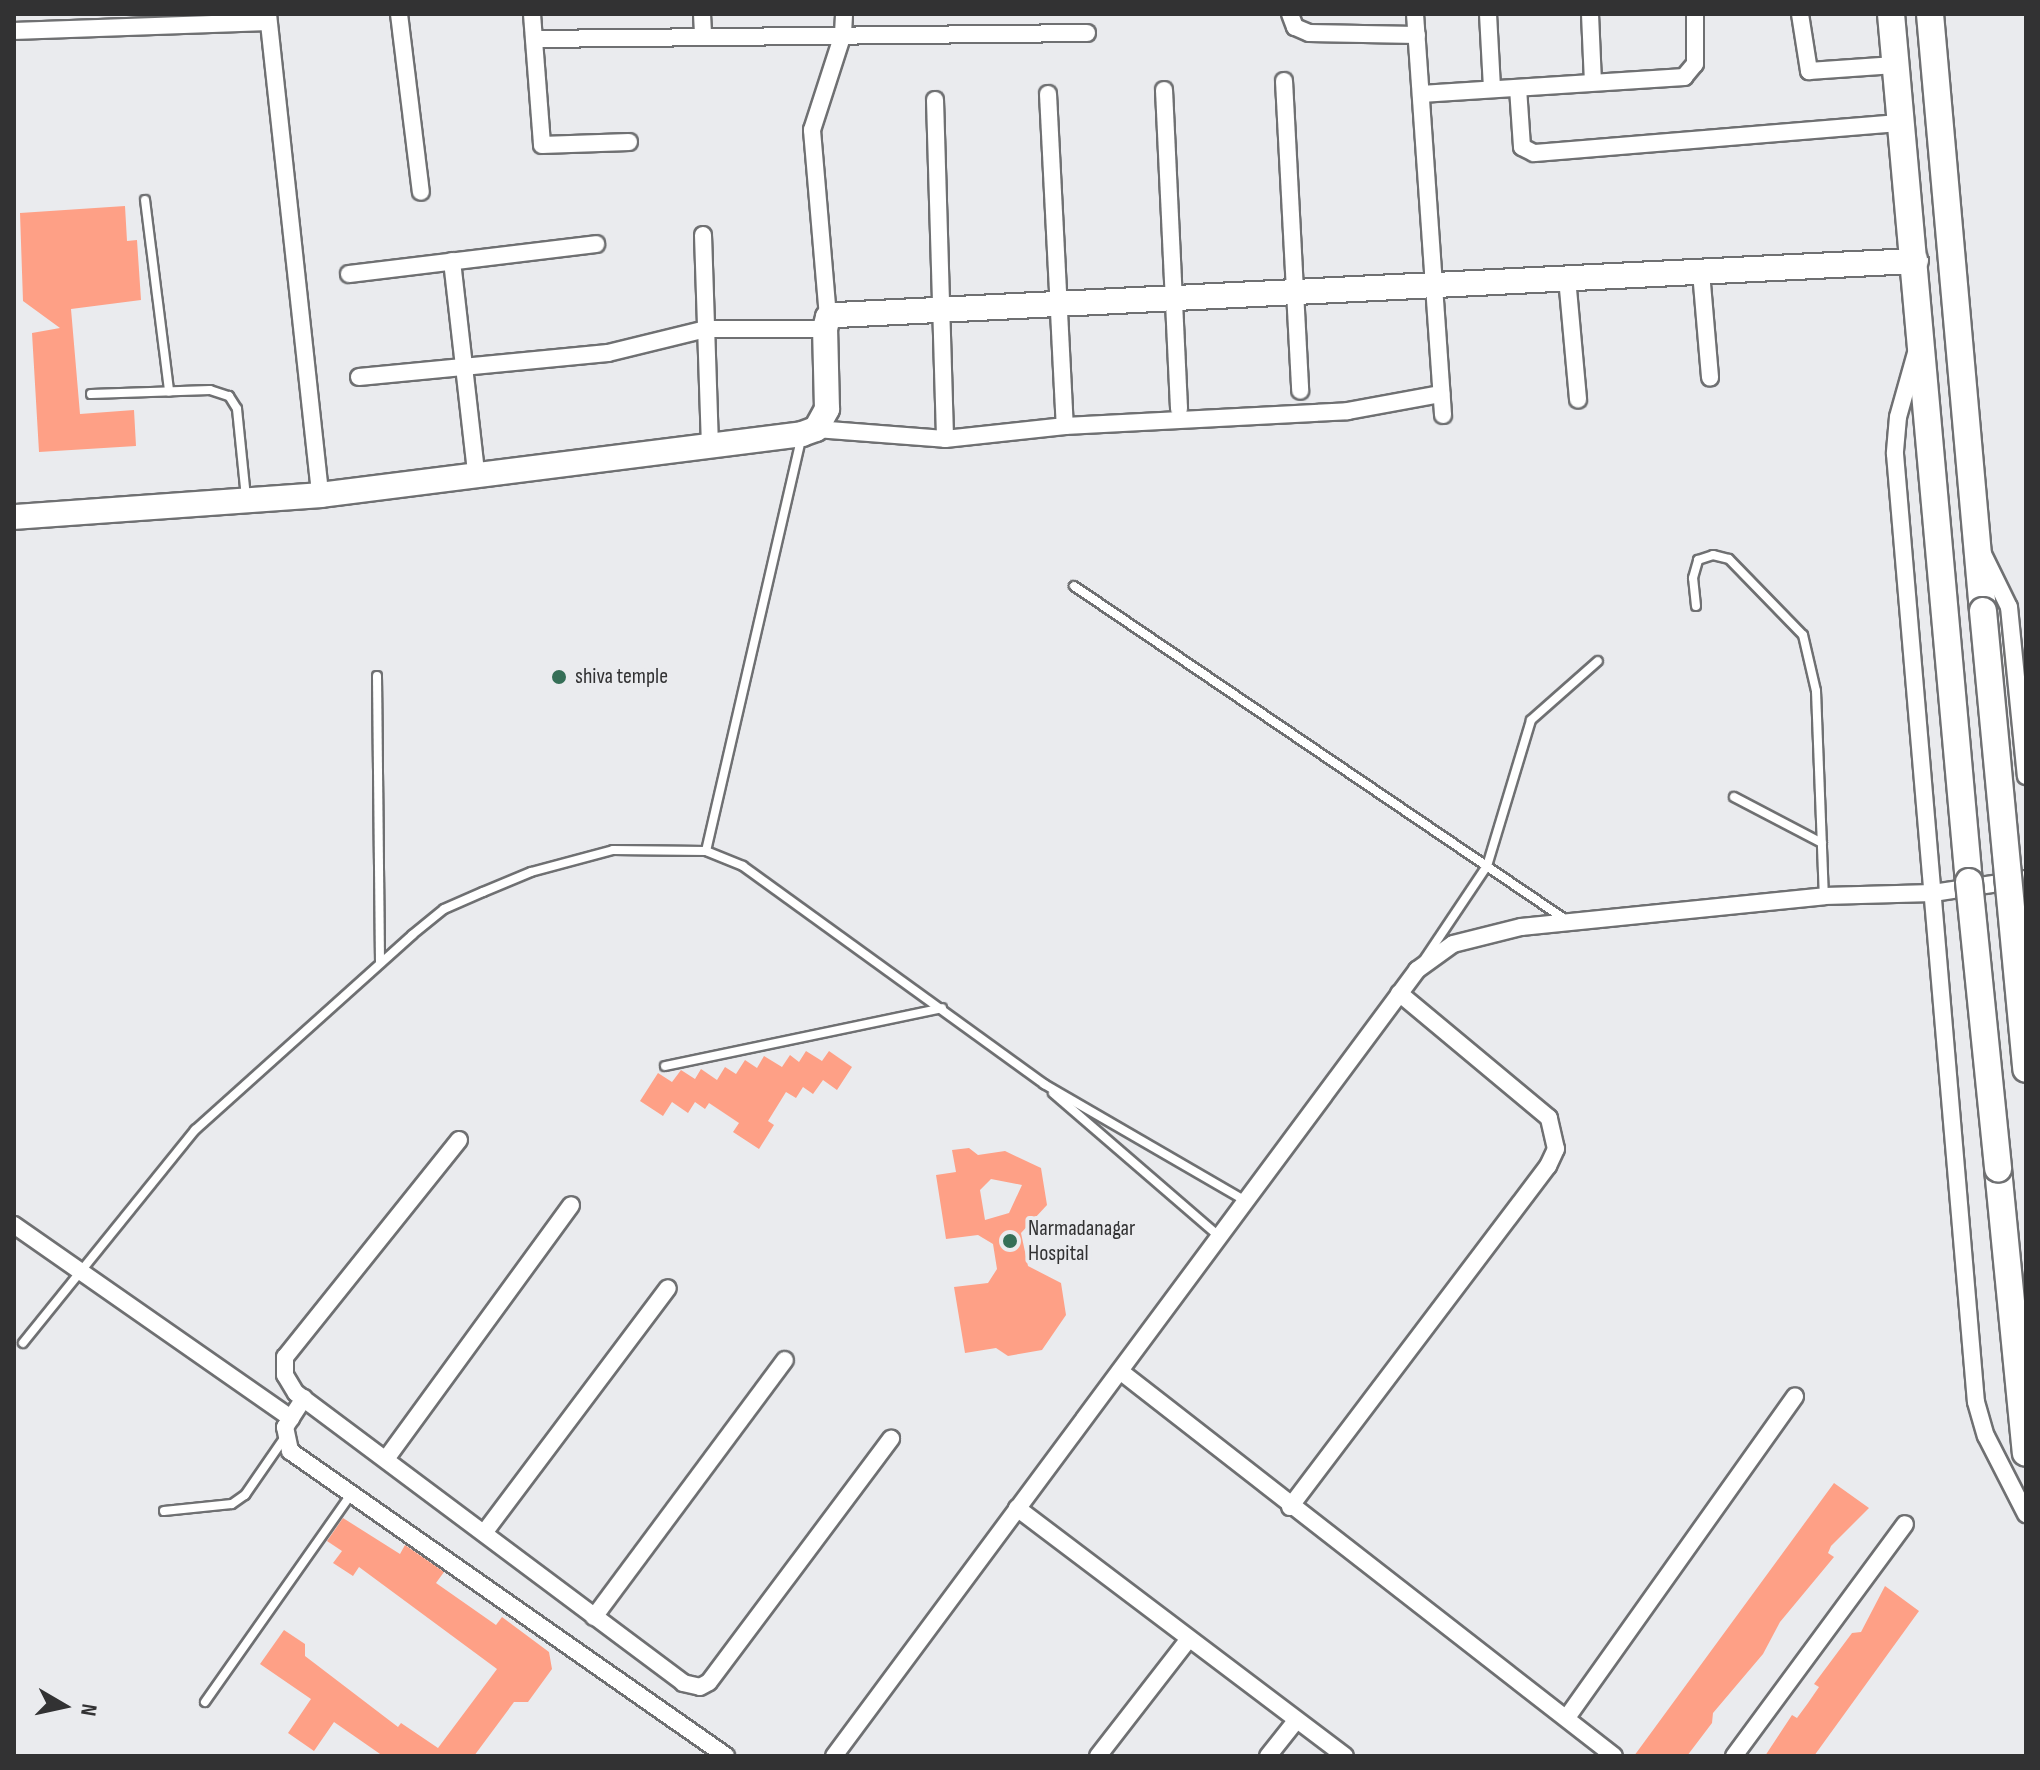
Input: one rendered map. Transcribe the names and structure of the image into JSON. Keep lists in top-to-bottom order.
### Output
{
  "places": ["shiva temple", "Narmadanagar Hospital"],
  "north": "right"
}
